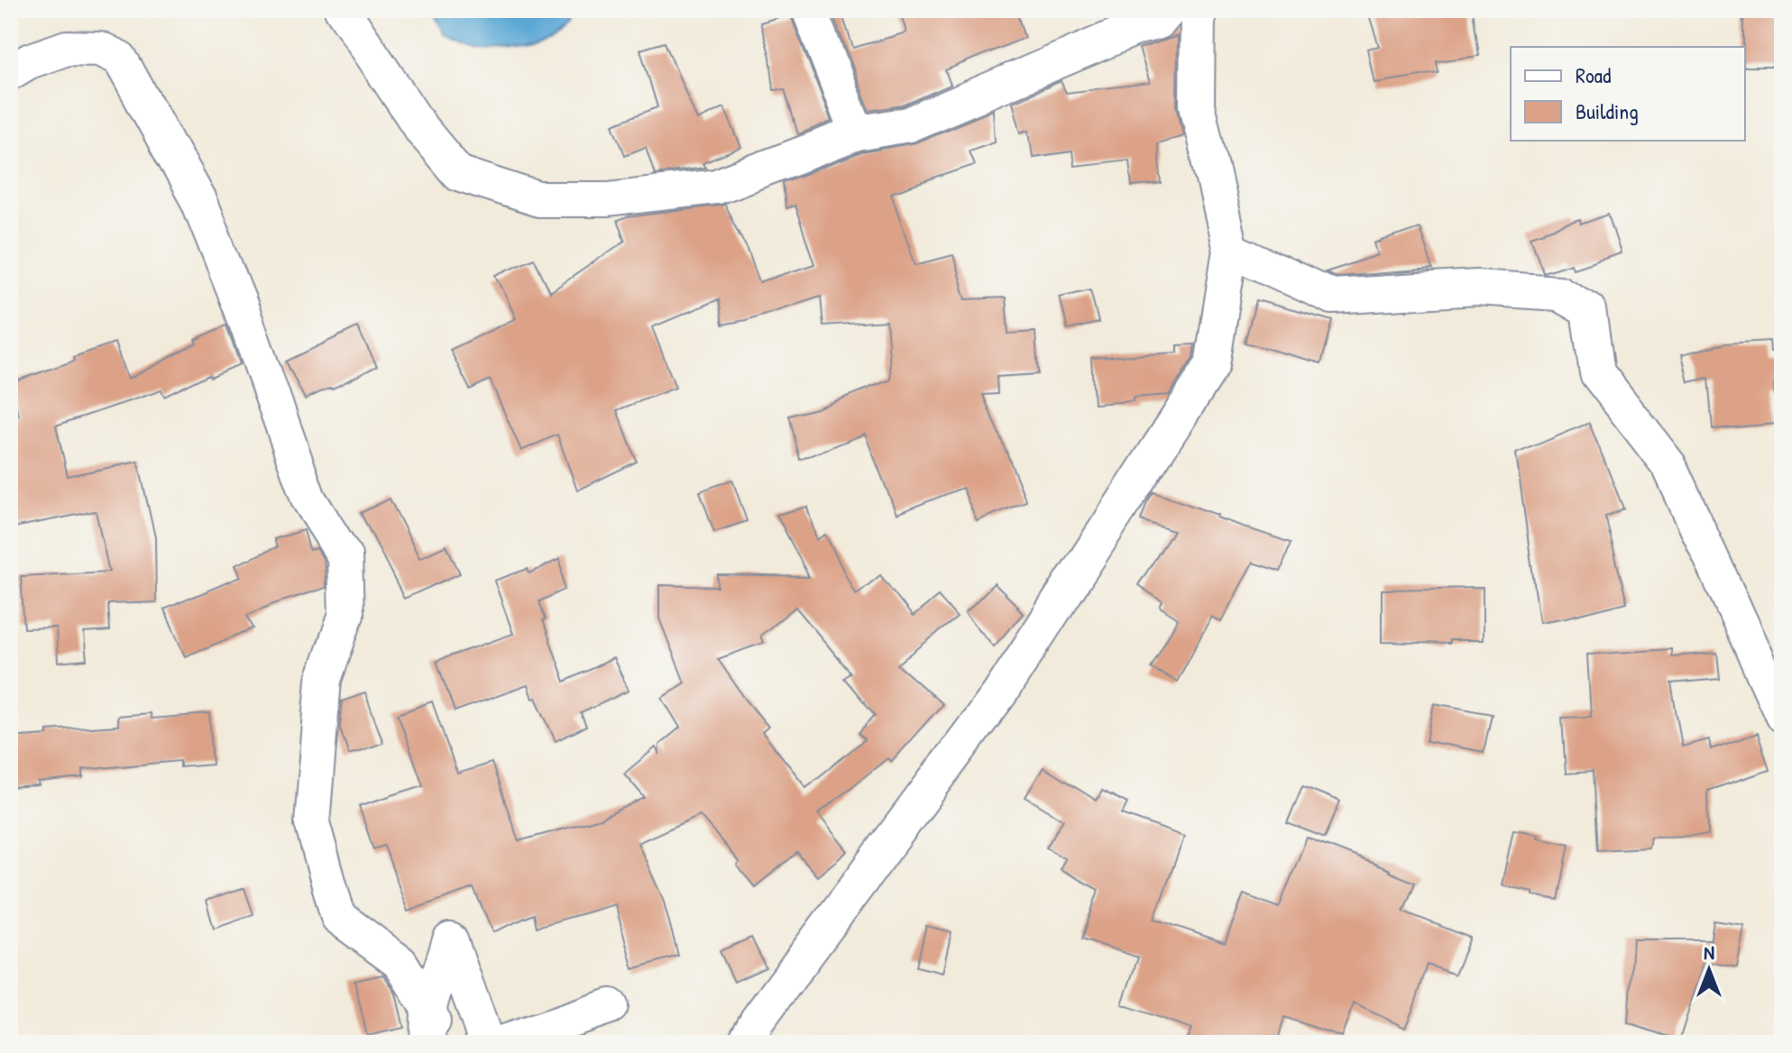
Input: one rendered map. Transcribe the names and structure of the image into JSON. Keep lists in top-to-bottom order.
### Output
{
  "legend": ["Road", "Building"],
  "north": "top"
}
